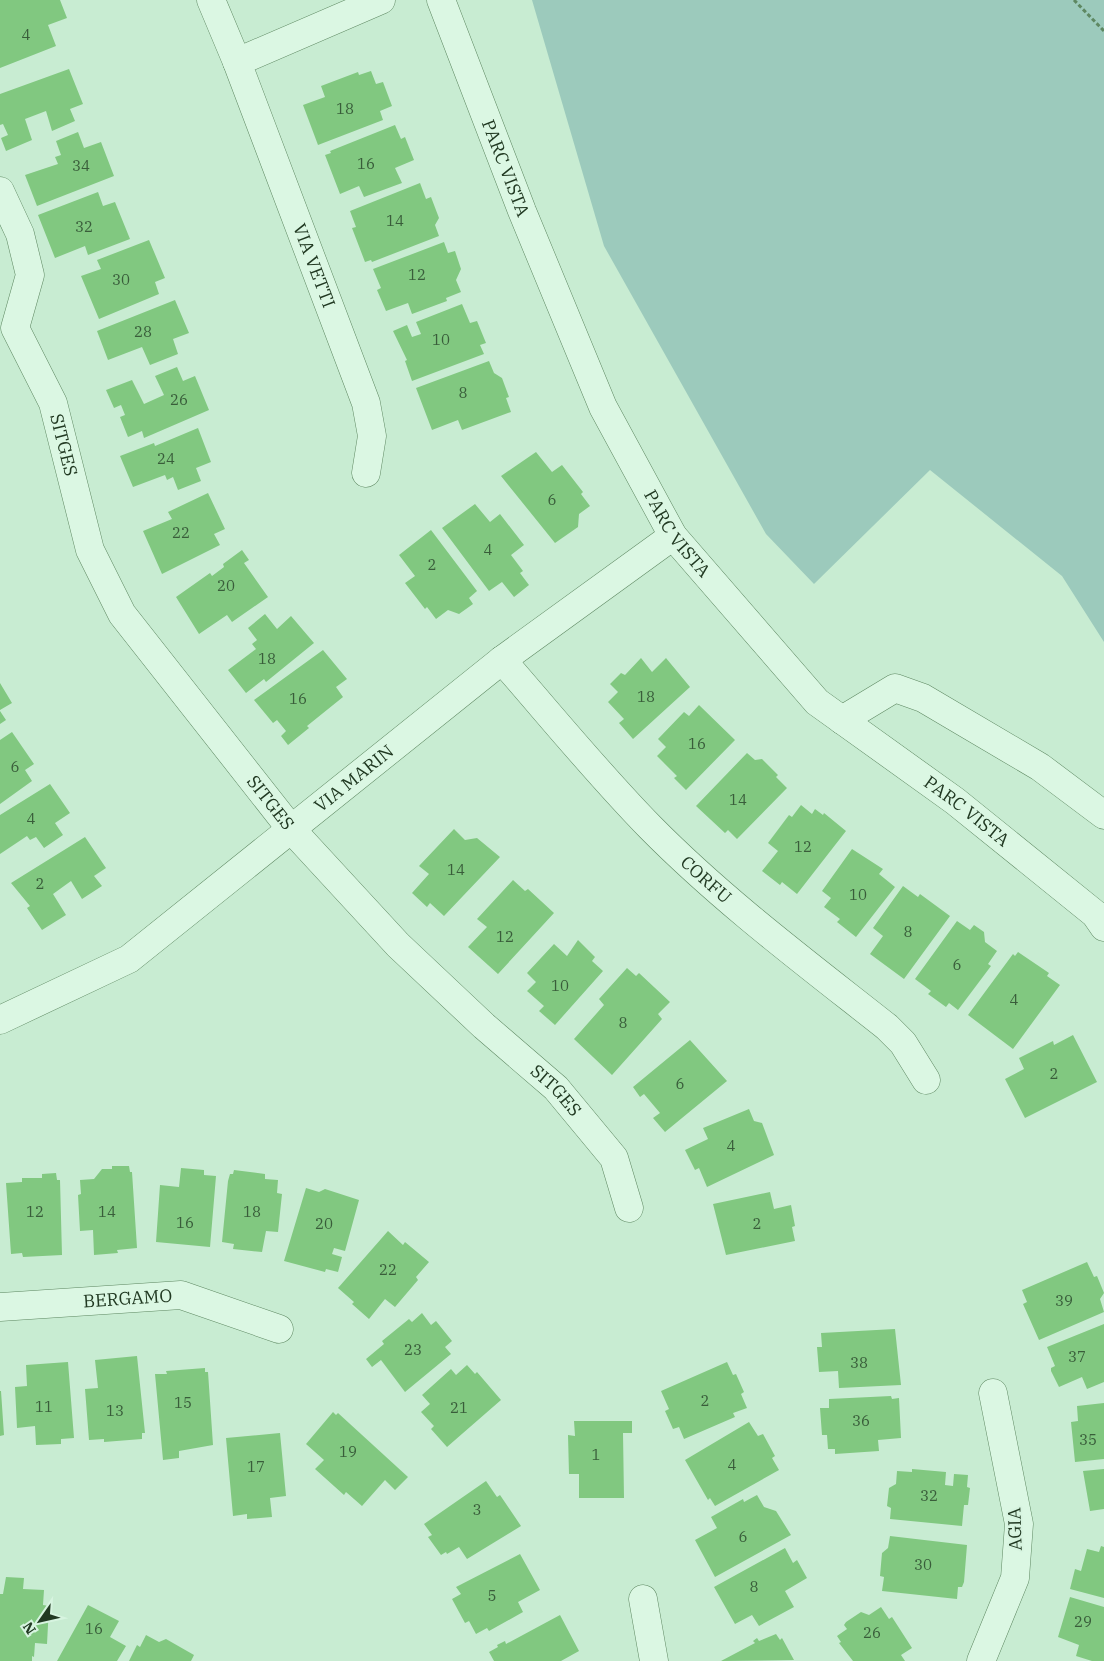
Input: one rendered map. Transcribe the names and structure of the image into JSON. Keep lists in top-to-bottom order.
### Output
{
  "streets": {
    "street": [
      "PARC VISTA",
      "VIA VETTI",
      "SITGES",
      "VIA MARIN",
      "CORFU",
      "BERGAMO",
      "AGIA"
    ]
  },
  "crossings": [
    ["PARC VISTA", "VIA MARIN"],
    ["SITGES", "VIA MARIN"],
    ["VIA MARIN", "CORFU"]
  ],
  "house_numbers": [
    "4",
    "18",
    "16",
    "34",
    "14",
    "32",
    "12",
    "30",
    "28",
    "10",
    "8",
    "26",
    "24",
    "6",
    "22",
    "4",
    "2",
    "20",
    "18",
    "18",
    "16",
    "16",
    "6",
    "14",
    "4",
    "12",
    "14",
    "2",
    "10",
    "8",
    "12",
    "6",
    "10",
    "4",
    "8",
    "2",
    "6",
    "4",
    "12",
    "14",
    "18",
    "16",
    "20",
    "2",
    "22",
    "39",
    "23",
    "37",
    "38",
    "2",
    "15",
    "11",
    "21",
    "13",
    "36",
    "35",
    "19",
    "1",
    "4",
    "17",
    "32",
    "3",
    "6",
    "30",
    "8",
    "5",
    "29",
    "16",
    "26"
  ],
  "north": "bottom left"
}
